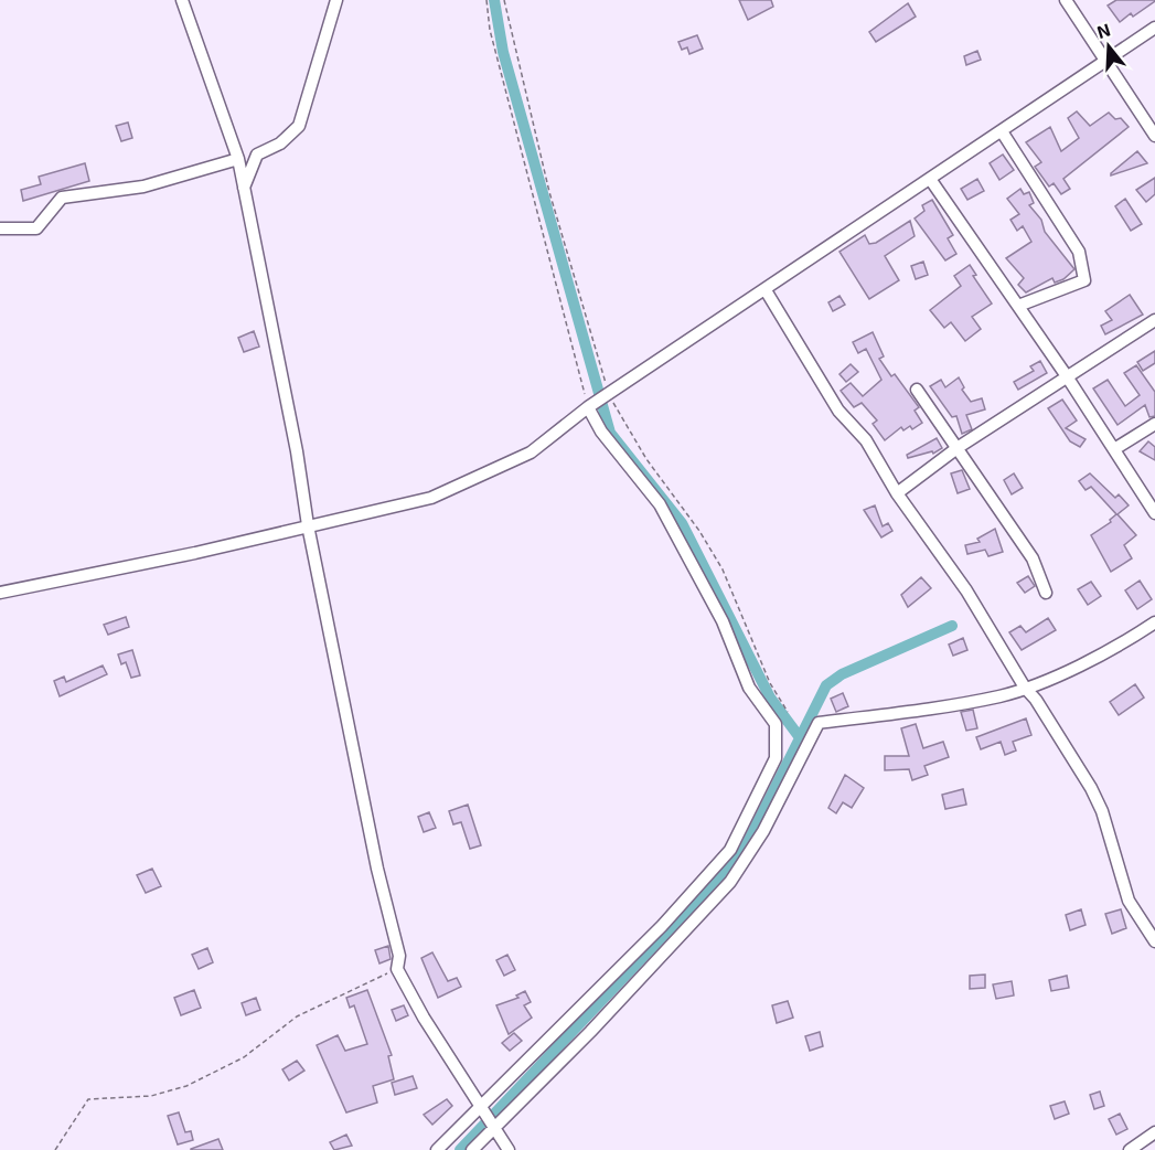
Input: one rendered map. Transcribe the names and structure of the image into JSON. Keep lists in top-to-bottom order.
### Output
{
  "north": "top"
}
